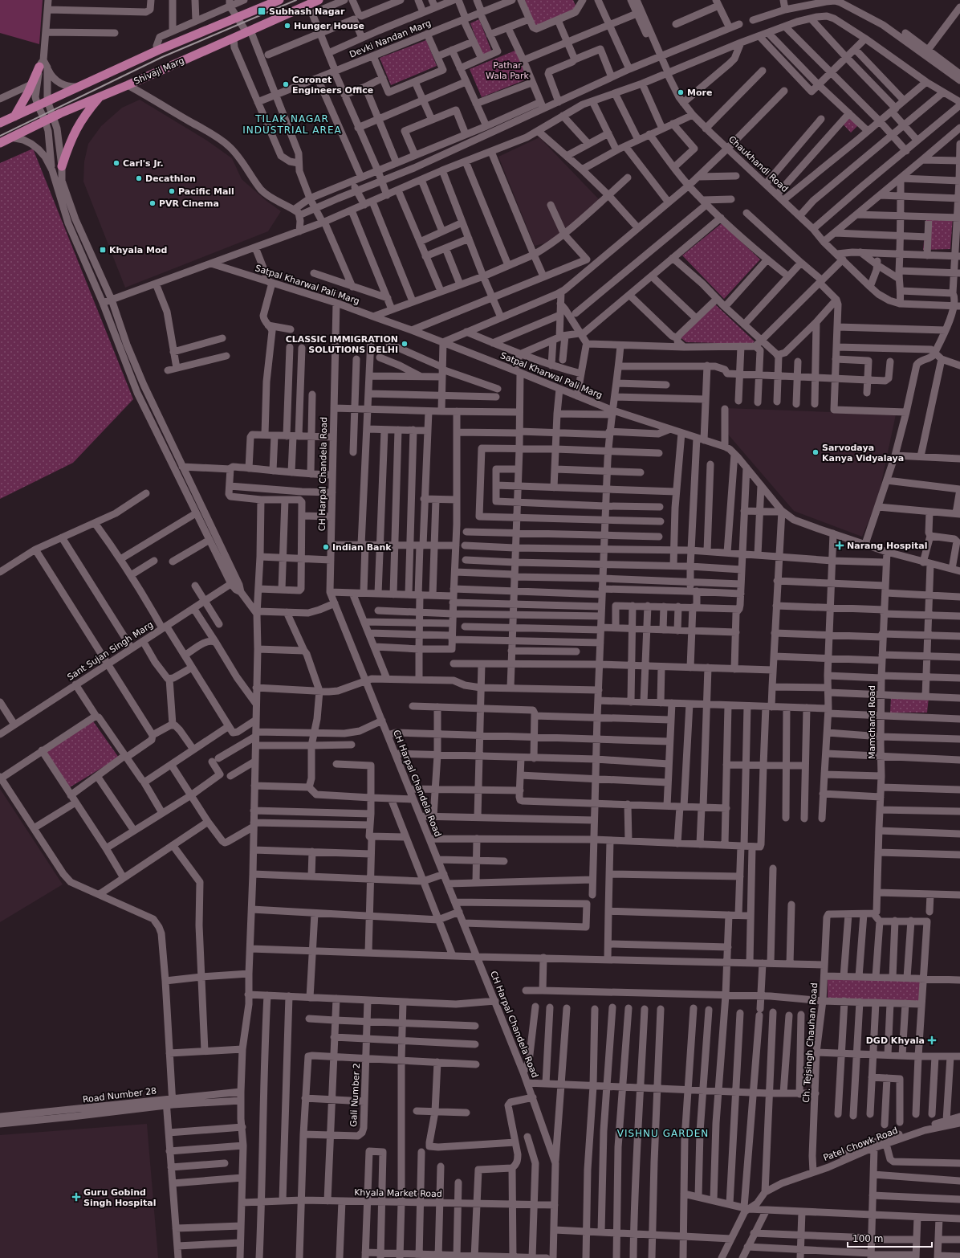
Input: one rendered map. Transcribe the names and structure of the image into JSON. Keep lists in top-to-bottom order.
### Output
{
  "streets": {
    "main road": ["Shivaji Marg"],
    "street": [
      "Devki Nandan Marg",
      "Chaukhandi Road",
      "Satpal Kharwal Pali Marg",
      "CH Harpal Chandela Road",
      "Sant Sujan Singh Marg",
      "Mamchand Road",
      "Ch. Tejsingh Chauhan Road",
      "Road Number 28",
      "Gali Number 2",
      "Patel Chowk Road",
      "Khyala Market Road"
    ]
  },
  "crossings": [
    ["Satpal Kharwal Pali Marg", "CH Harpal Chandela Road"],
    ["Satpal Kharwal Pali Marg", "Mamchand Road"],
    ["CH Harpal Chandela Road", "Khyala Market Road"],
    ["Ch. Tejsingh Chauhan Road", "Patel Chowk Road"]
  ],
  "districts": ["TILAK NAGAR INDUSTRIAL AREA", "VISHNU GARDEN"],
  "parks": ["Pathar Wala Park"],
  "places": {
    "transit": ["Subhash Nagar", "Khyala Mod"],
    "other": [
      "Hunger House",
      "Coronet Engineers Office",
      "More",
      "Carl's Jr.",
      "Decathlon",
      "Pacific Mall",
      "PVR Cinema",
      "CLASSIC IMMIGRATION SOLUTIONS DELHI",
      "Sarvodaya Kanya Vidyalaya",
      "Indian Bank"
    ],
    "health": ["Narang Hospital", "DGD Khyala", "Guru Gobind Singh Hospital"]
  },
  "scale_bar": "100 m"
}
